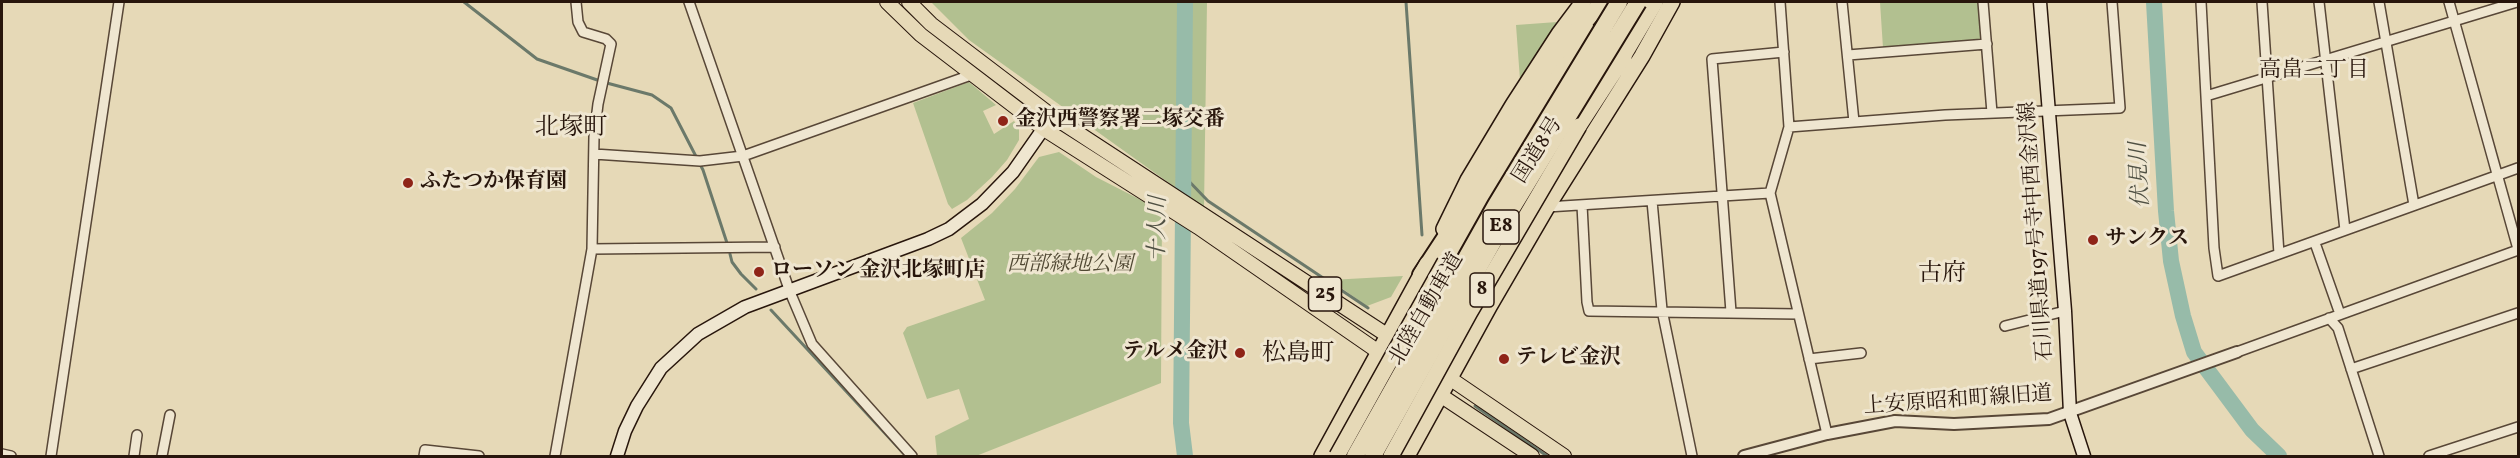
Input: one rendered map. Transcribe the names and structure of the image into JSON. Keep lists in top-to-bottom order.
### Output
{
  "streets": {
    "highway": [
      "国道8号",
      "E8",
      "8",
      "北陸自動車道"
    ],
    "main road": ["石川県道197号寺中西金沢線", "25"],
    "street": ["上安原昭和町線旧道"]
  },
  "crossings": [
    ["石川県道197号寺中西金沢線", "上安原昭和町線旧道"],
    ["8", "25"]
  ],
  "districts": [
    "高畠二丁目",
    "北塚町",
    "古府",
    "松島町"
  ],
  "water": ["伏見川", "十人川"],
  "parks": ["西部緑地公園"],
  "places": [
    "金沢西警察署二塚交番",
    "ふたつか保育園",
    "サンクス",
    "ローソン 金沢北塚町店",
    "テルメ金沢",
    "テレビ金沢"
  ]
}
